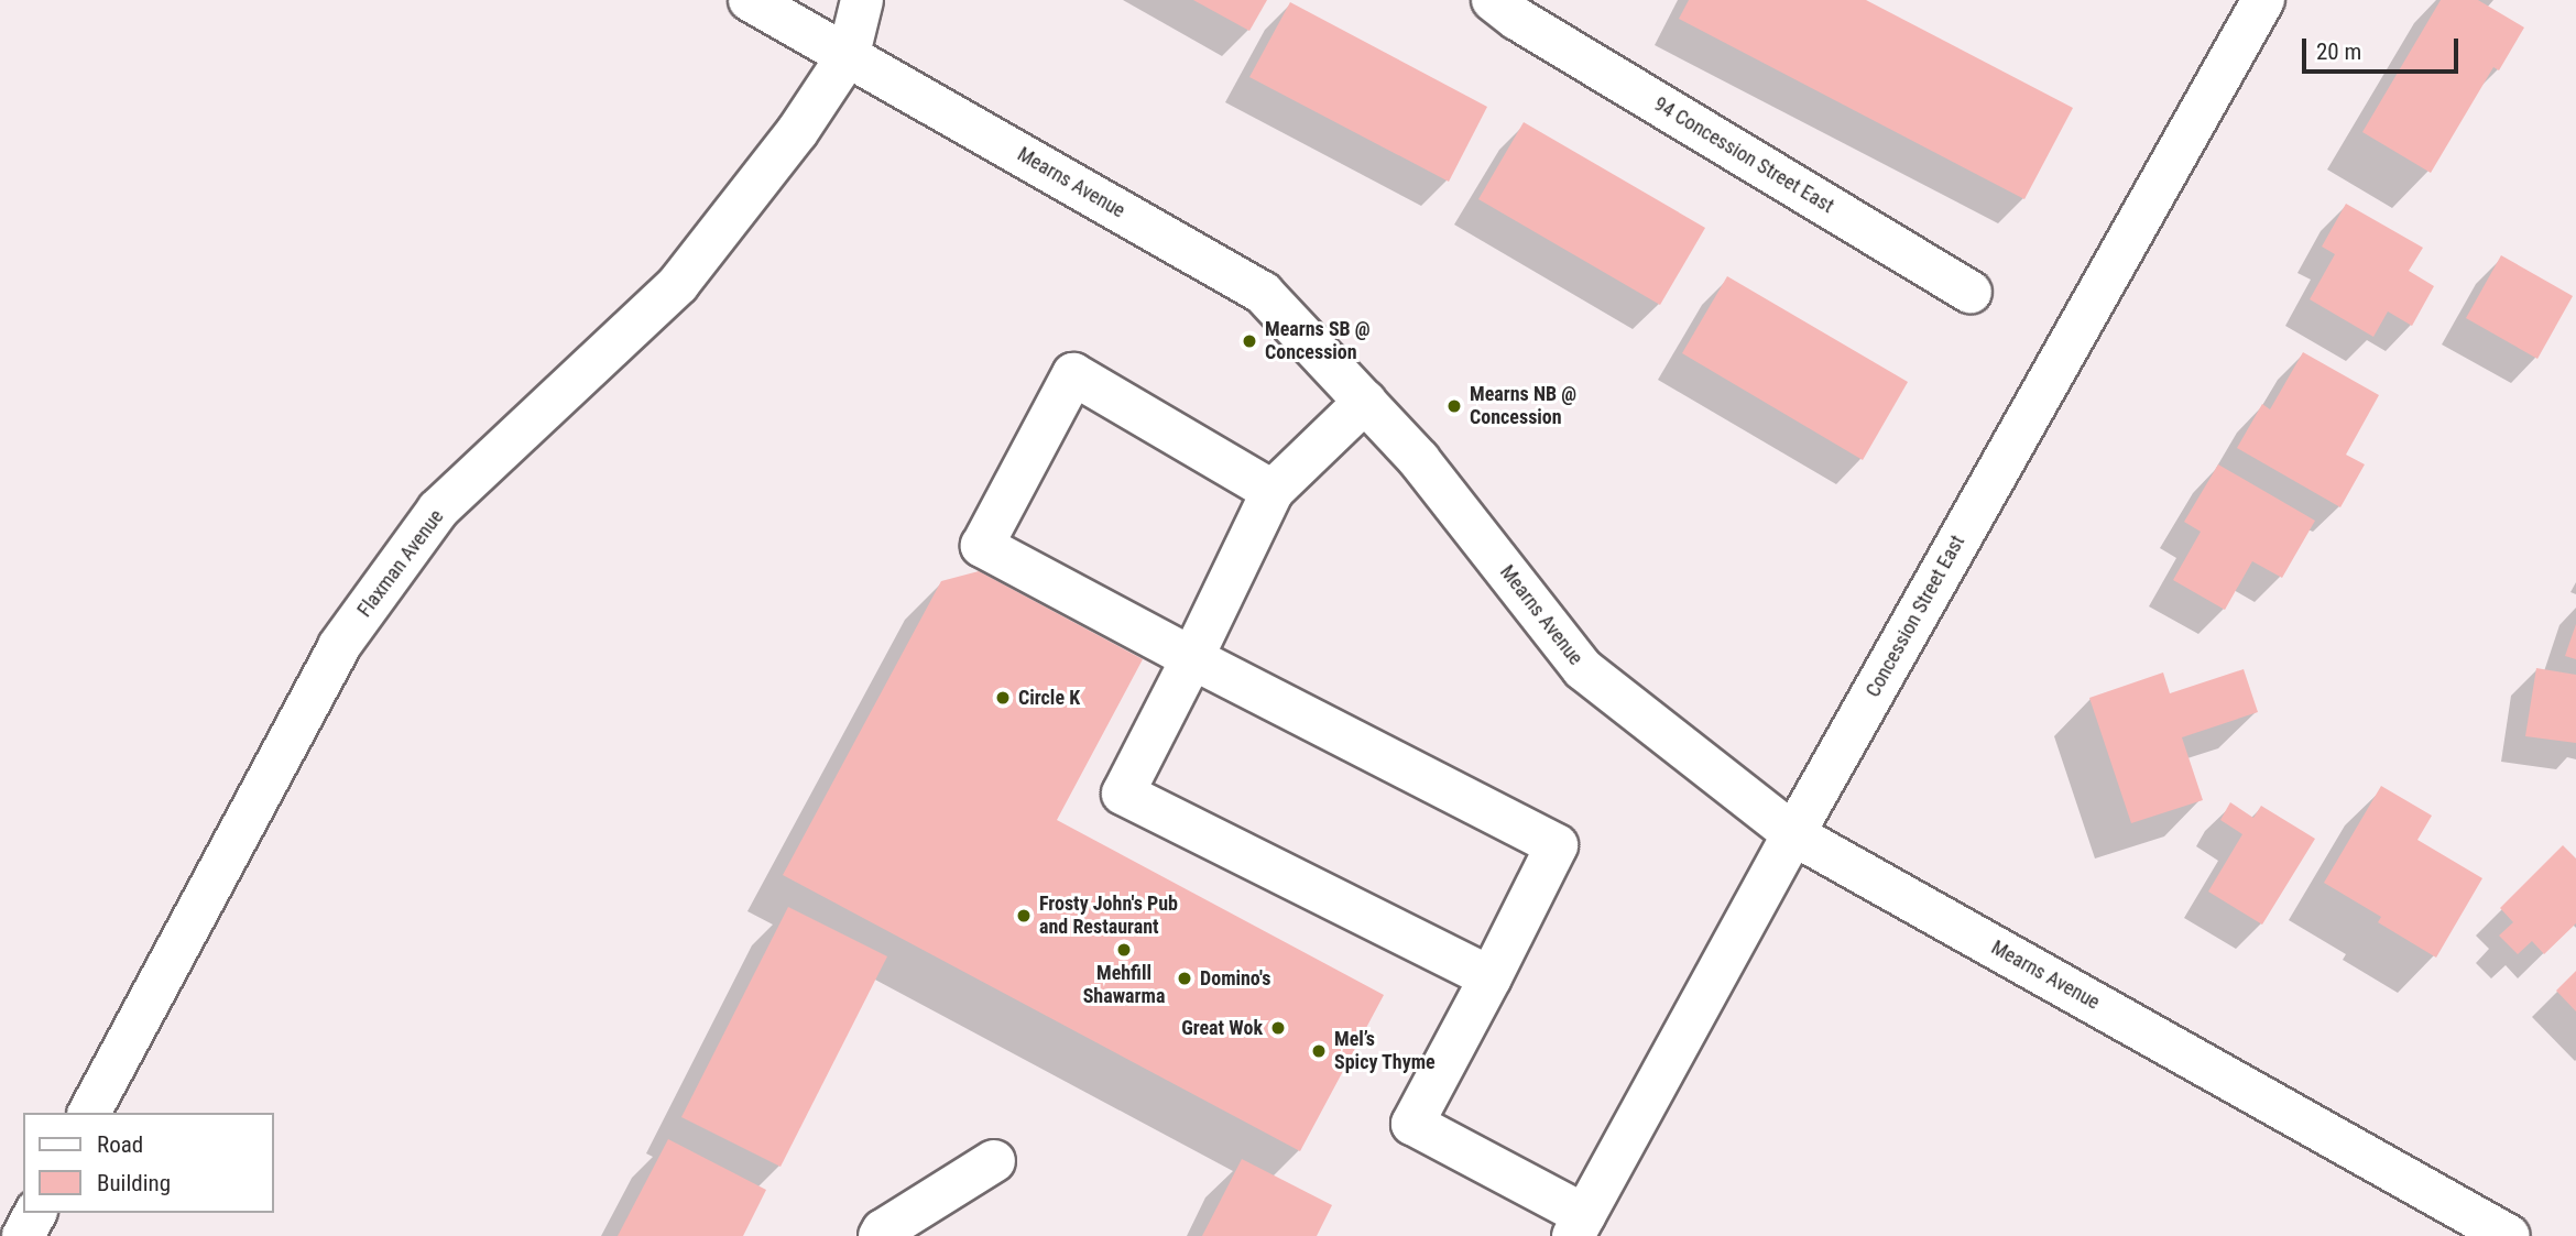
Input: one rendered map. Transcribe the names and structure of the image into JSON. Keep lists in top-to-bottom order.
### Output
{
  "streets": {
    "street": [
      "94 Concession Street East",
      "Mearns Avenue",
      "Flaxman Avenue",
      "Concession Street East"
    ]
  },
  "crossings": [
    ["Mearns Avenue", "Flaxman Avenue"],
    ["Mearns Avenue", "Concession Street East"]
  ],
  "places": [
    "Mearns SB @ Concession",
    "Mearns NB @ Concession",
    "Circle K",
    "Frosty John's Pub and Restaurant",
    "Mehfill Shawarma",
    "Domino's",
    "Great Wok",
    "Mel’s Spicy Thyme"
  ],
  "legend": ["Road", "Building"],
  "scale_bar": "20 m"
}
